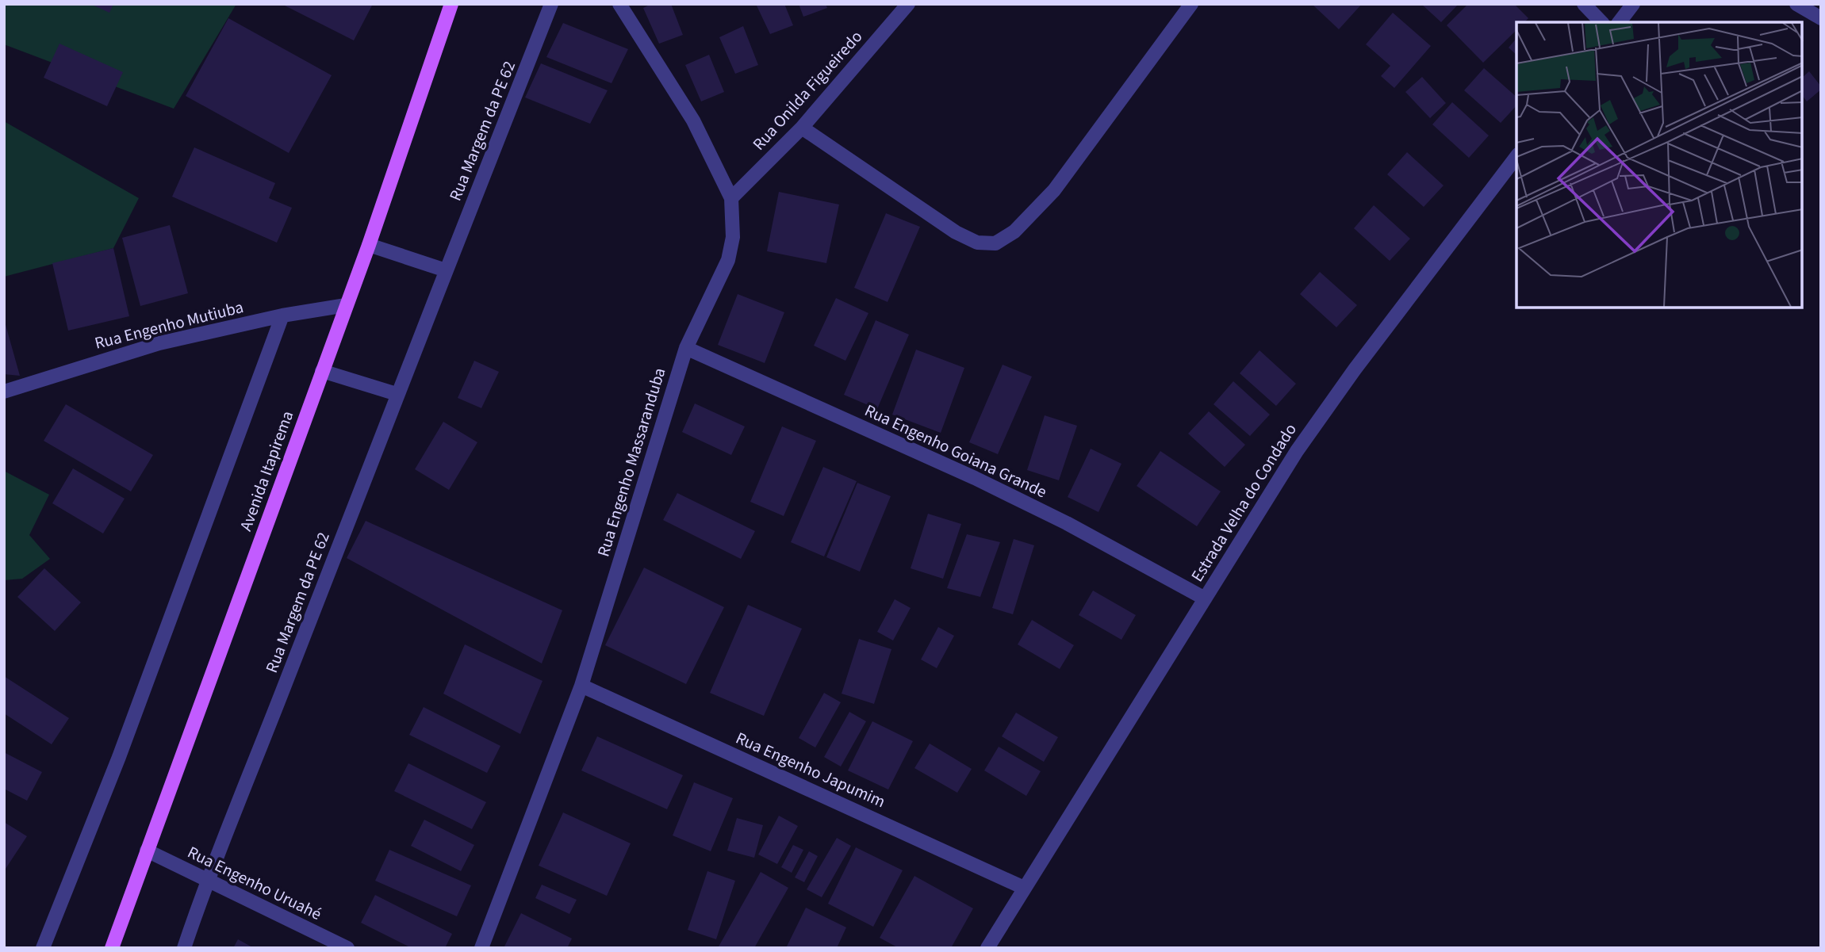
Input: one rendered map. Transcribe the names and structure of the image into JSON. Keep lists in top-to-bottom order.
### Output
{
  "streets": {
    "main road": ["Avenida Itapirema"],
    "street": [
      "Rua Onilda Figueiredo",
      "Rua Margem da PE 62",
      "Rua Engenho Mutiuba",
      "Rua Engenho Goiana Grande",
      "Rua Engenho Massaranduba",
      "Estrada Velha do Condado",
      "Rua Engenho Japumim",
      "Rua Engenho Uruahé"
    ]
  },
  "crossings": [
    ["Rua Onilda Figueiredo", "Rua Engenho Massaranduba"],
    ["Rua Margem da PE 62", "Rua Engenho Uruahé"],
    ["Rua Engenho Mutiuba", "Avenida Itapirema"],
    ["Rua Engenho Goiana Grande", "Rua Engenho Massaranduba"],
    ["Rua Engenho Goiana Grande", "Estrada Velha do Condado"],
    ["Rua Engenho Massaranduba", "Rua Engenho Japumim"],
    ["Avenida Itapirema", "Rua Engenho Uruahé"],
    ["Estrada Velha do Condado", "Rua Engenho Japumim"]
  ]
}
